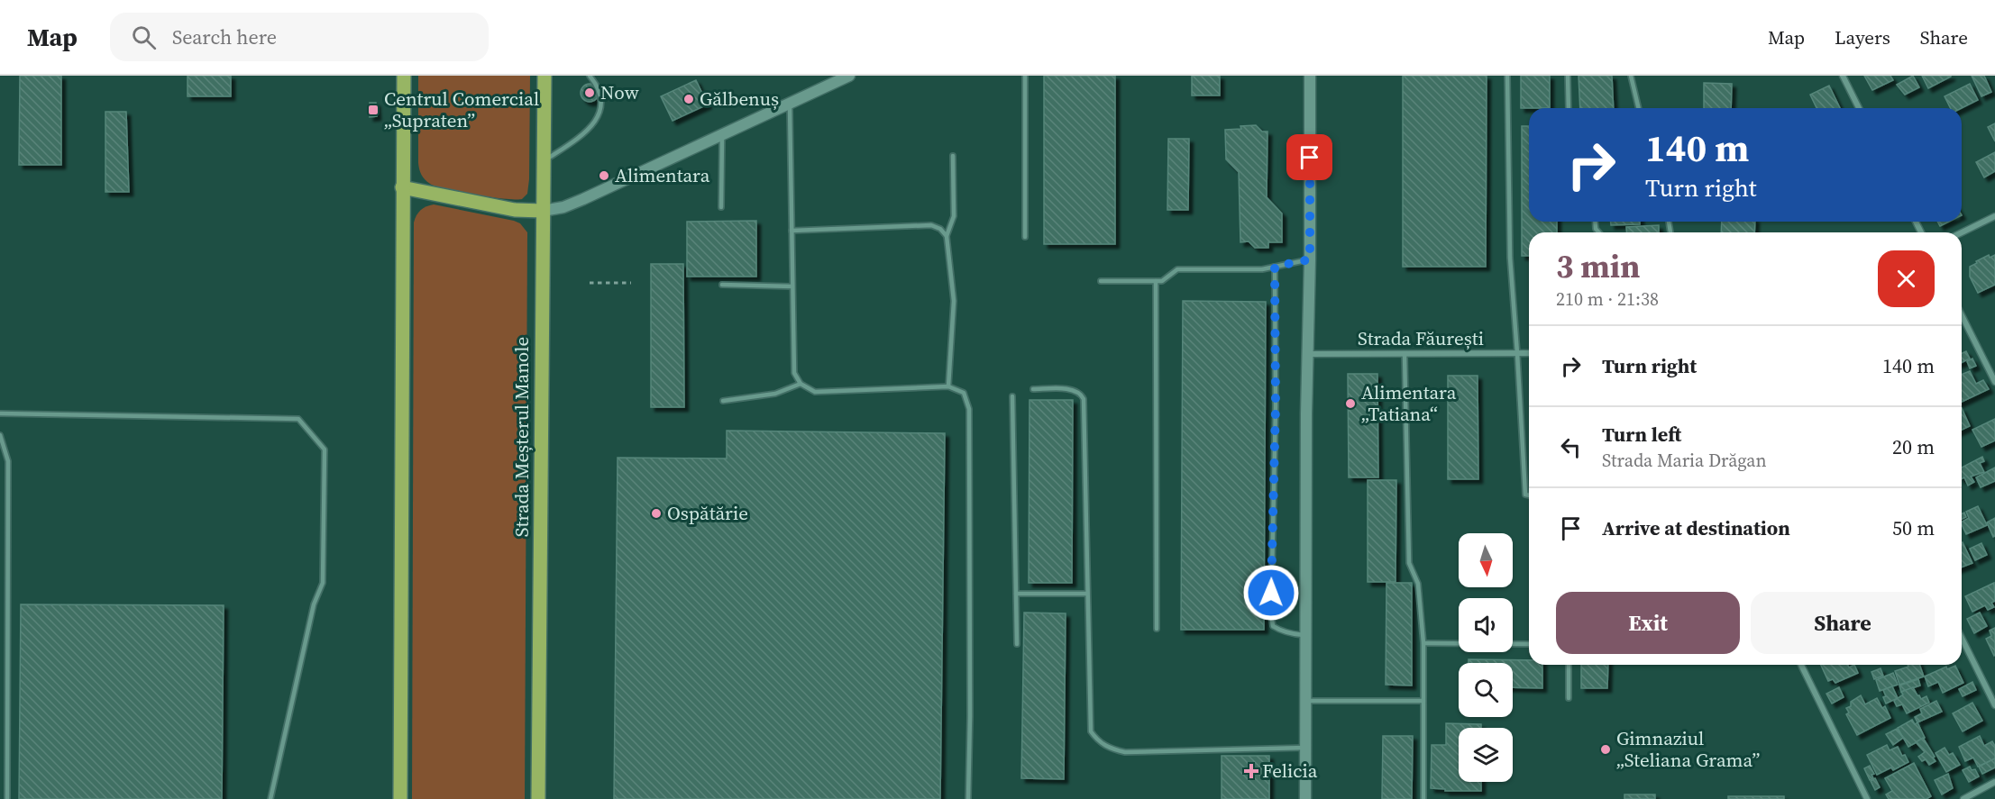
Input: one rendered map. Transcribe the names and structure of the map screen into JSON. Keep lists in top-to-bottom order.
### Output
{
  "streets": {
    "main road": ["Strada Meșterul Manole"],
    "street": ["Strada Făurești"]
  },
  "places": {
    "other": [
      "Now",
      "Gălbenuș",
      "Alimentara",
      "Alimentara „Tatiana“",
      "Ospătărie",
      "Gimnaziul „Steliana Grama”"
    ],
    "transit": ["Centrul Comercial „Supraten”"],
    "health": ["Felicia"]
  },
  "north": "bottom",
  "page": {
    "header": "Map",
    "search": "Search here",
    "nav": ["Map", "Layers", "Share"],
    "turn": ["140 m", "Turn right"],
    "heading": ["3 min", "210 m · 21:38"],
    "list": [
      {
        "name": "Turn right",
        "value": "140 m"
      },
      {
        "name": "Turn left",
        "note": "Strada Maria Drăgan",
        "value": "20 m"
      },
      {
        "name": "Arrive at destination",
        "value": "50 m"
      }
    ],
    "buttons": ["Exit", "Share"]
  }
}
